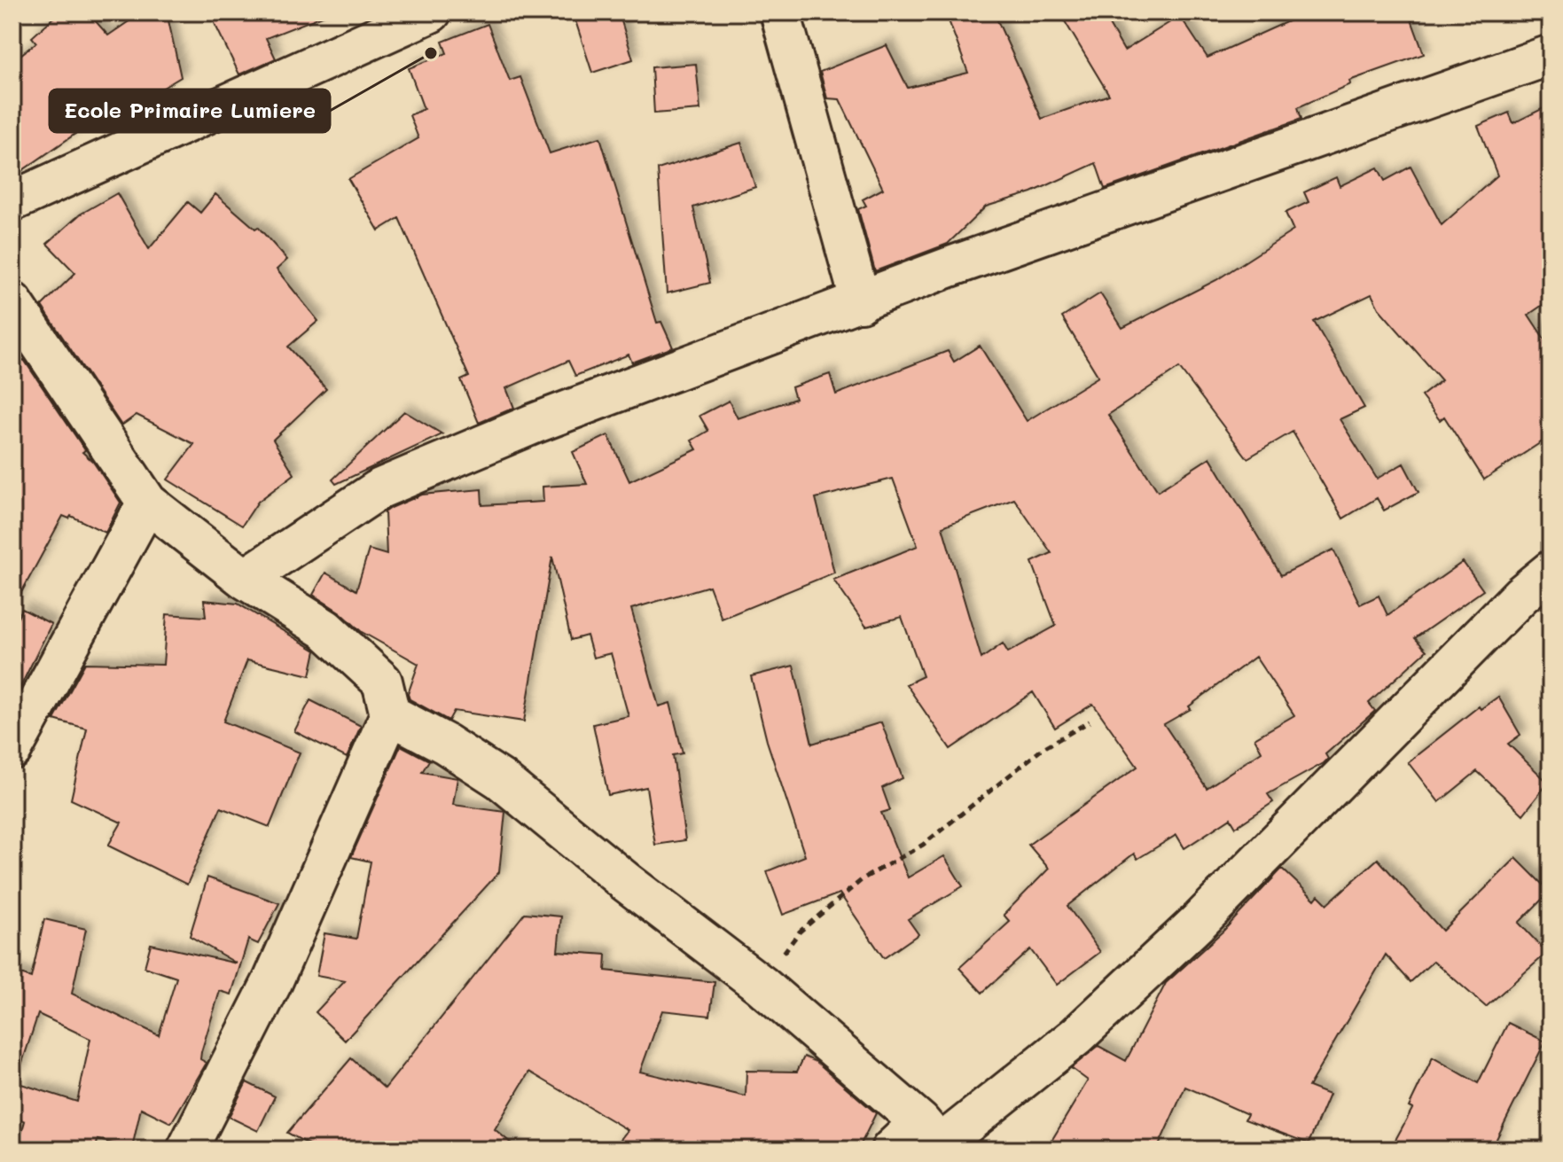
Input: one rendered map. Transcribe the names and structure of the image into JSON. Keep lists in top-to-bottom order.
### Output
{
  "places": ["Ecole Primaire Lumiere"]
}
